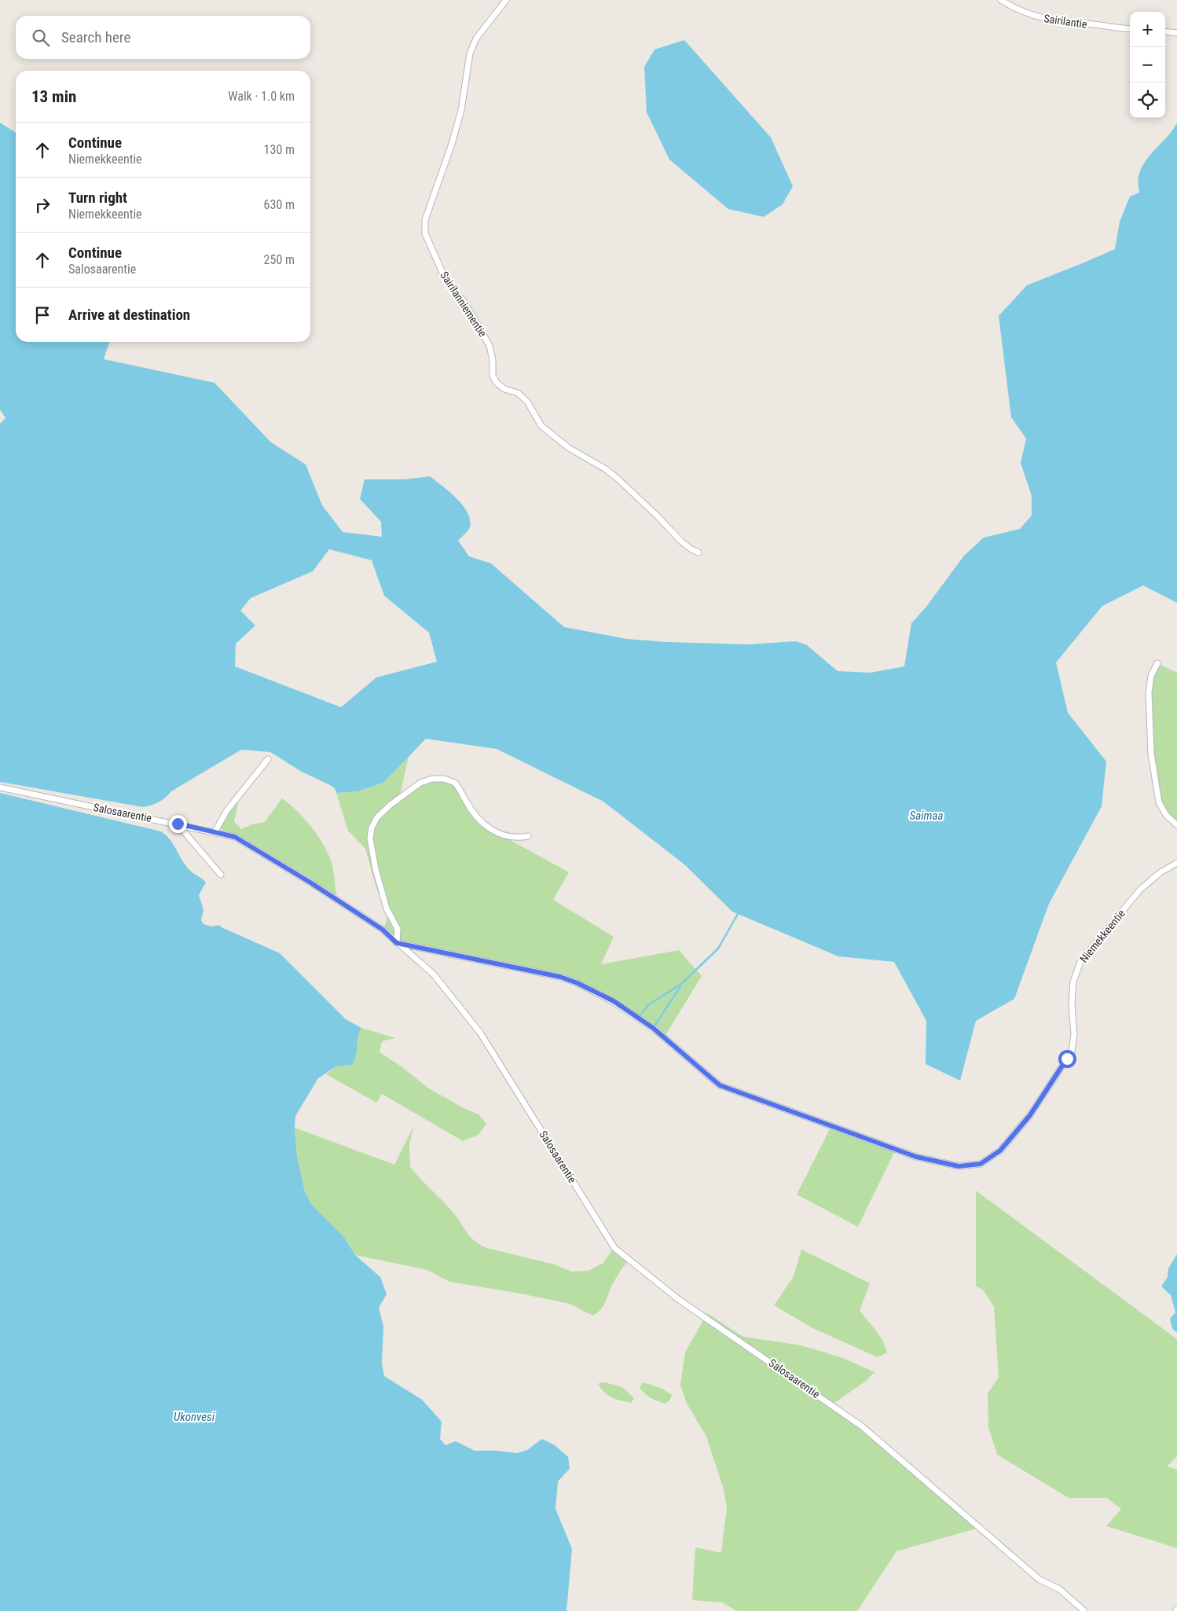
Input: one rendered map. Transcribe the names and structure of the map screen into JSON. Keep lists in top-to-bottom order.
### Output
{
  "streets": {
    "street": [
      "Sairilantie",
      "Sairilanniementie",
      "Salosaarentie",
      "Niemekkeentie"
    ]
  },
  "crossings": [
    ["Salosaarentie", "Niemekkeentie"]
  ],
  "water": ["Saimaa", "Ukonvesi"],
  "page": {
    "map_buttons": ["+", "−"],
    "search": "Search here",
    "heading": ["13 min", "Walk · 1.0 km"],
    "list": [
      ["Continue", "Niemekkeentie", "130 m"],
      ["Turn right", "Niemekkeentie", "630 m"],
      ["Continue", "Salosaarentie", "250 m"],
      "Arrive at destination"
    ]
  }
}
